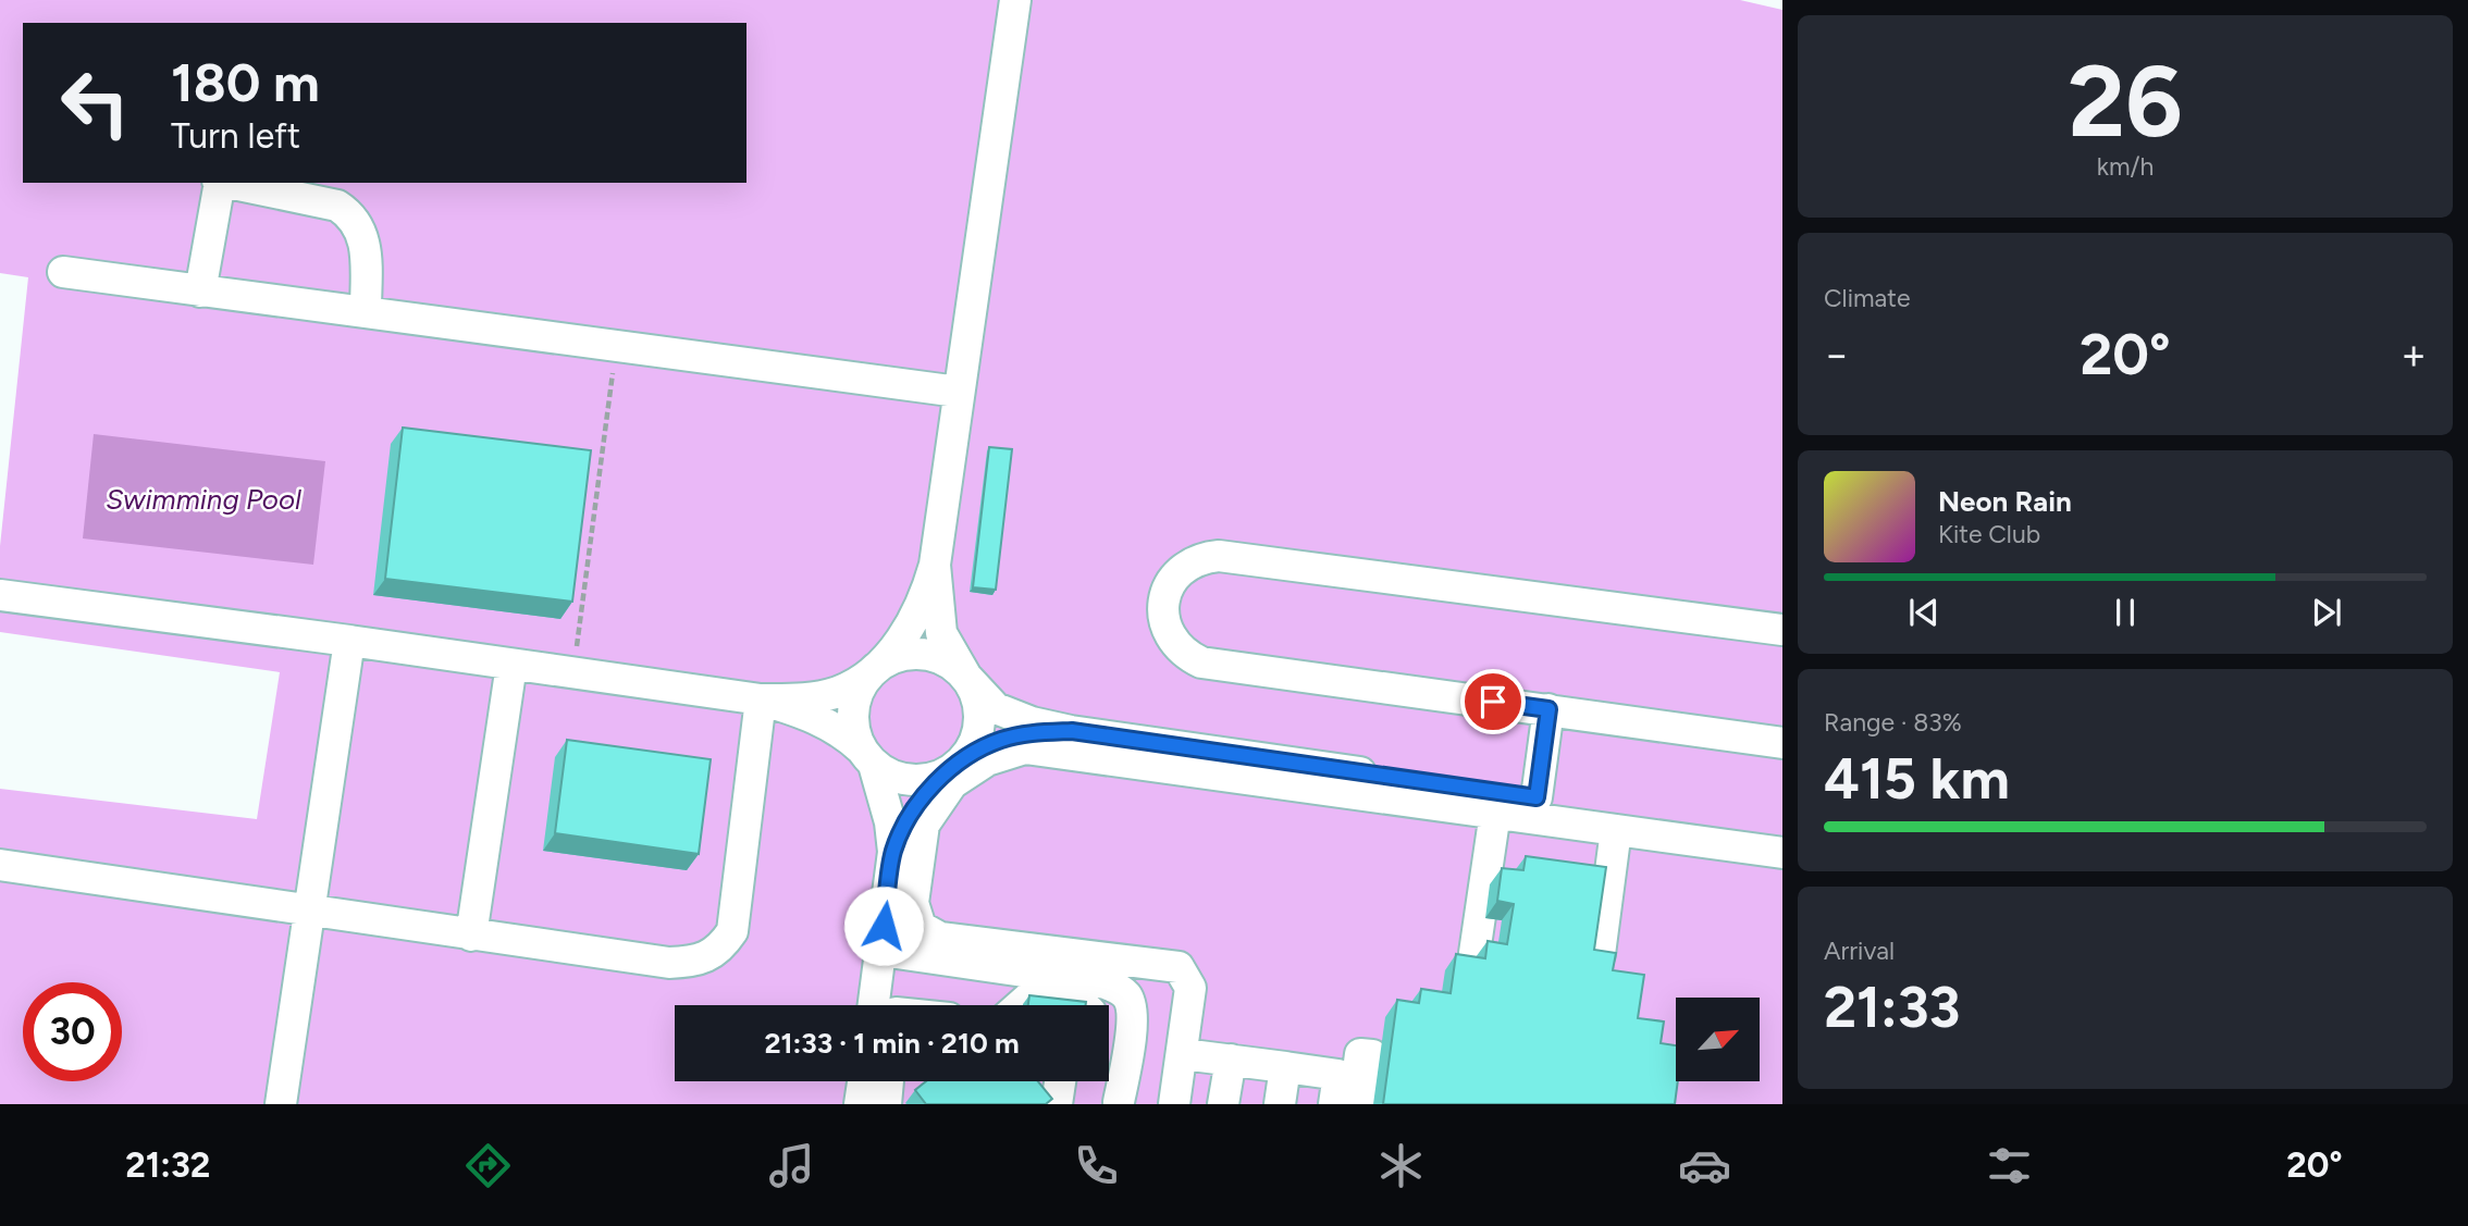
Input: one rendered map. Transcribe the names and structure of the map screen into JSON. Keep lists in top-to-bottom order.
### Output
{
  "water": ["Swimming Pool"],
  "north": "top right",
  "page": {
    "tile": [
      ["26", "km/h"],
      "Climate",
      ["Range · 83%", "415 km"],
      ["Arrival", "21:33"]
    ],
    "turn": ["180 m", "Turn left"],
    "heat": ["−", "20°", "+"],
    "song": ["Neon Rain", "Kite Club"],
    "limit": "30",
    "trip": "21:33 · 1 min · 210 m",
    "tabs": ["21:32", "20°"]
  }
}
